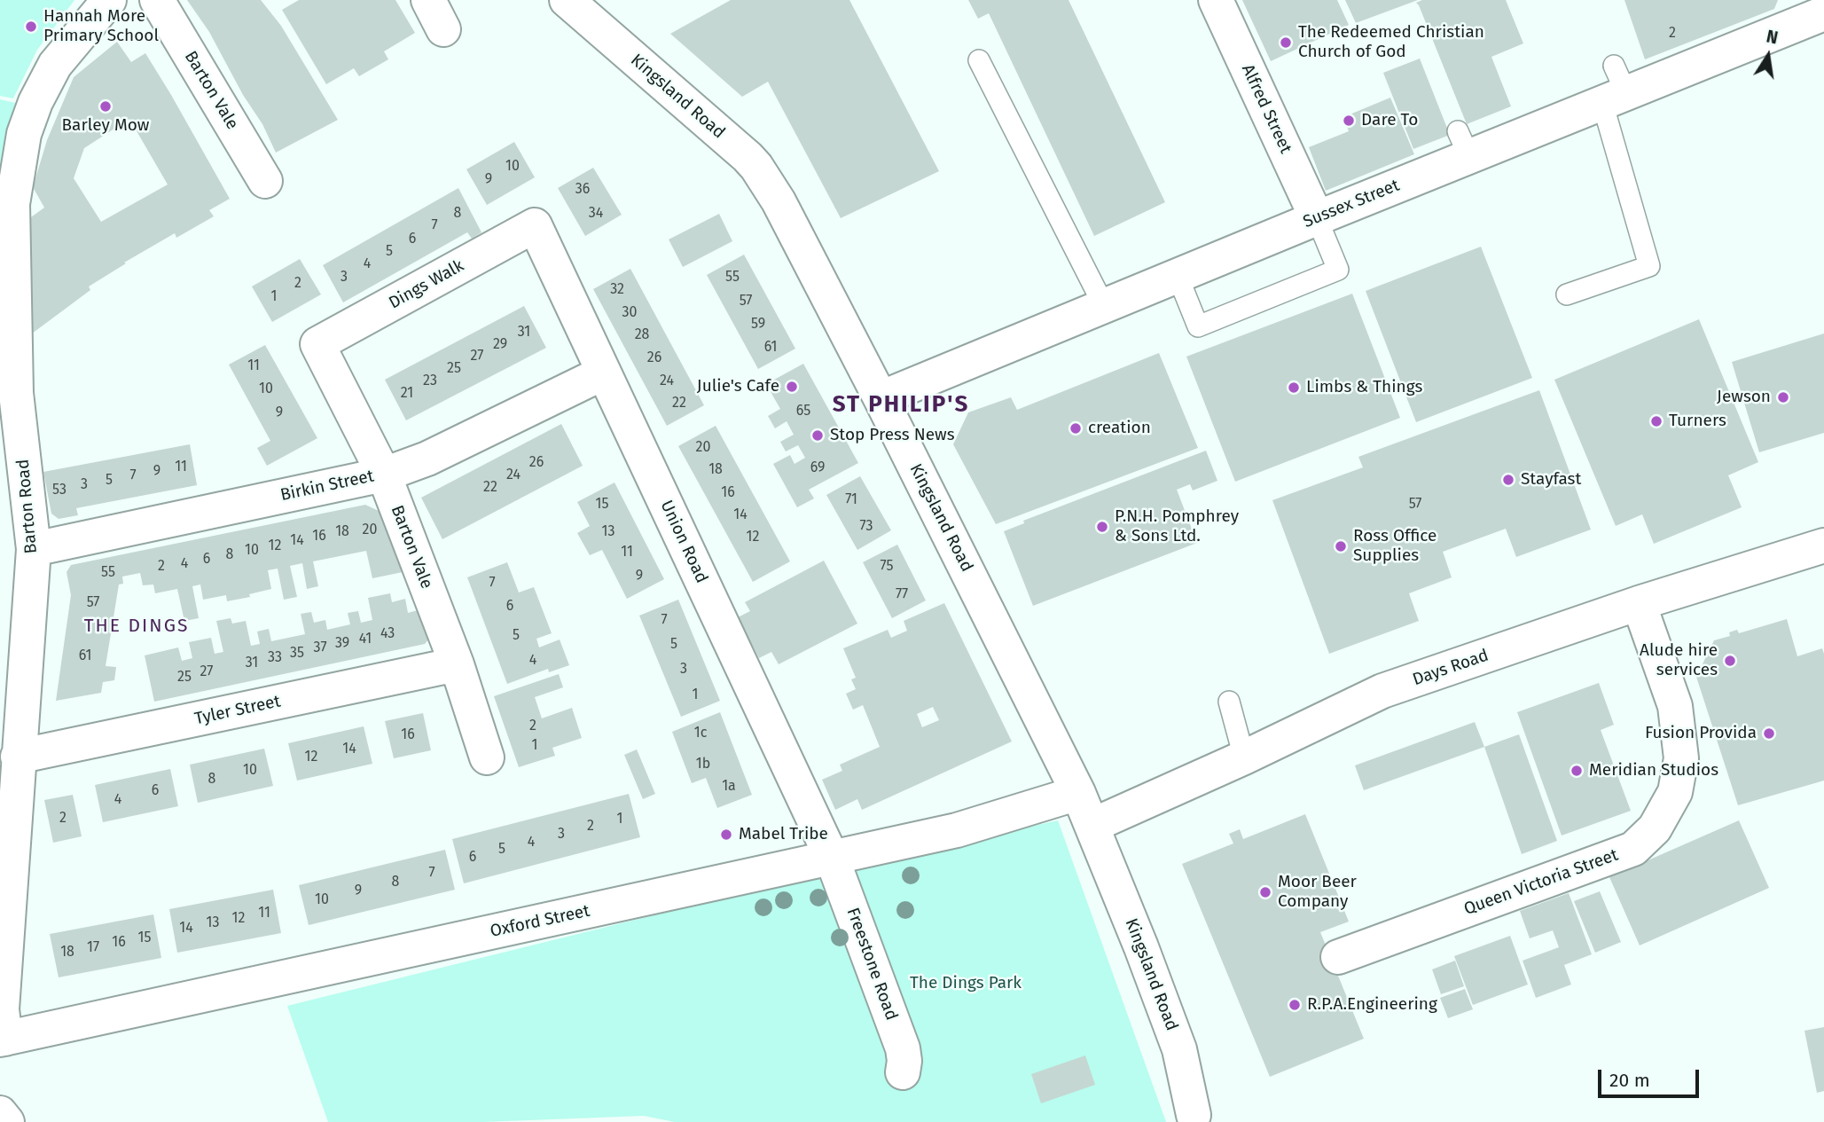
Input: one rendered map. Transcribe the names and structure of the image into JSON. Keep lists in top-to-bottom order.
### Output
{
  "streets": {
    "street": [
      "Barton Vale",
      "Kingsland Road",
      "Alfred Street",
      "Sussex Street",
      "Dings Walk",
      "Birkin Street",
      "Barton Road",
      "Union Road",
      "Days Road",
      "Tyler Street",
      "Queen Victoria Street",
      "Oxford Street",
      "Freestone Road"
    ]
  },
  "crossings": [
    ["Barton Vale", "Dings Walk"],
    ["Barton Vale", "Birkin Street"],
    ["Barton Vale", "Tyler Street"],
    ["Kingsland Road", "Sussex Street"],
    ["Kingsland Road", "Days Road"],
    ["Kingsland Road", "Oxford Street"],
    ["Alfred Street", "Sussex Street"],
    ["Dings Walk", "Union Road"],
    ["Birkin Street", "Barton Road"],
    ["Birkin Street", "Union Road"],
    ["Barton Road", "Tyler Street"],
    ["Barton Road", "Oxford Street"],
    ["Union Road", "Oxford Street"],
    ["Union Road", "Freestone Road"],
    ["Days Road", "Queen Victoria Street"],
    ["Oxford Street", "Freestone Road"]
  ],
  "districts": ["ST PHILIP'S", "THE DINGS"],
  "parks": ["The Dings Park"],
  "places": [
    "Hannah More Primary School",
    "The Redeemed Christian Church of God",
    "Barley Mow",
    "Dare To",
    "Julie's Cafe",
    "Limbs & Things",
    "Jewson",
    "Turners",
    "creation",
    "Stop Press News",
    "Stayfast",
    "P.N.H. Pomphrey & Sons Ltd.",
    "Ross Office Supplies",
    "Alude hire services",
    "Fusion Provida",
    "Meridian Studios",
    "Mabel Tribe",
    "Moor Beer Company",
    "R.P.A.Engineering"
  ],
  "house_numbers": [
    "2",
    "10",
    "9",
    "36",
    "8",
    "34",
    "7",
    "6",
    "5",
    "4",
    "3",
    "55",
    "2",
    "32",
    "1",
    "57",
    "30",
    "59",
    "31",
    "28",
    "29",
    "61",
    "27",
    "26",
    "11",
    "25",
    "23",
    "24",
    "10",
    "21",
    "22",
    "65",
    "9",
    "20",
    "26",
    "11",
    "69",
    "18",
    "9",
    "24",
    "7",
    "5",
    "3",
    "22",
    "53",
    "16",
    "71",
    "15",
    "57",
    "14",
    "73",
    "20",
    "18",
    "13",
    "16",
    "12",
    "14",
    "12",
    "10",
    "11",
    "8",
    "6",
    "4",
    "2",
    "75",
    "55",
    "9",
    "7",
    "77",
    "57",
    "6",
    "7",
    "43",
    "5",
    "41",
    "39",
    "5",
    "37",
    "35",
    "61",
    "33",
    "4",
    "31",
    "3",
    "27",
    "25",
    "1",
    "2",
    "1c",
    "16",
    "1",
    "14",
    "12",
    "1b",
    "10",
    "8",
    "1a",
    "6",
    "4",
    "2",
    "1",
    "2",
    "3",
    "4",
    "5",
    "6",
    "7",
    "8",
    "9",
    "10",
    "11",
    "12",
    "13",
    "14",
    "15",
    "16",
    "17",
    "18"
  ],
  "scale_bar": "20 m",
  "north": "top"
}
